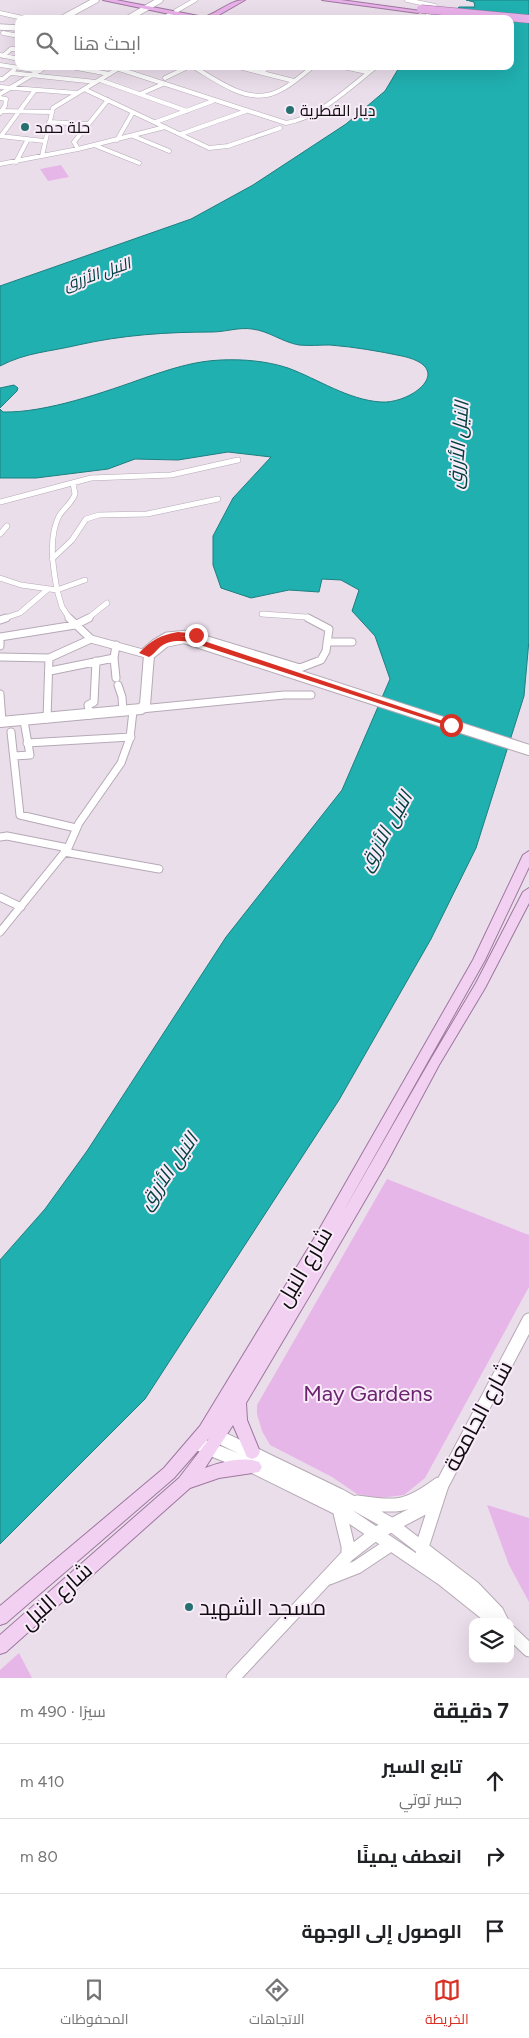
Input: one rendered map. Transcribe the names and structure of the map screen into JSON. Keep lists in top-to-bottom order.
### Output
{
  "streets": {
    "main road": ["شارع النيل", "شارع الجامعة"]
  },
  "water": ["النيل الأزرق"],
  "parks": ["May Gardens"],
  "places": ["ديار القطرية", "حلة حمد", "مسجد الشهيد"],
  "page": {
    "search": "ابحث هنا",
    "heading": ["7 دقيقة", "سيرًا · 490 m"],
    "list": [
      ["تابع السير", "جسر توتي", "410 m"],
      ["انعطف يمينًا", "80 m"],
      "الوصول إلى الوجهة"
    ],
    "nav": ["الخريطة", "الاتجاهات", "المحفوظات"]
  }
}
